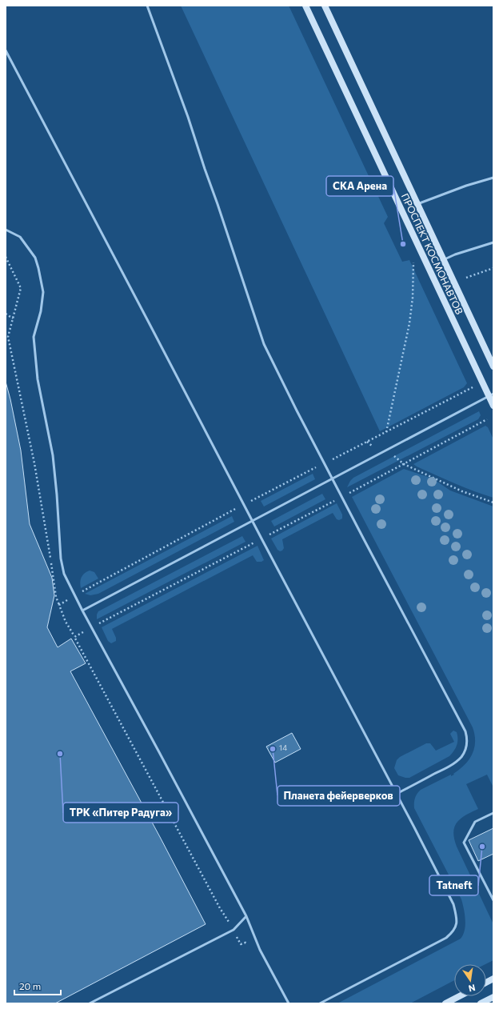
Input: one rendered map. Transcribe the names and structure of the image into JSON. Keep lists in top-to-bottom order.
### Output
{
  "streets": {
    "street": ["ПРОСПЕКТ КОСМОНАВТОВ"]
  },
  "places": [
    "СКА Арена",
    "Планета фейерверков",
    "ТРК «Питер Радуга»",
    "Tatneft"
  ],
  "house_numbers": ["14"],
  "scale_bar": "20 m",
  "north": "bottom"
}
